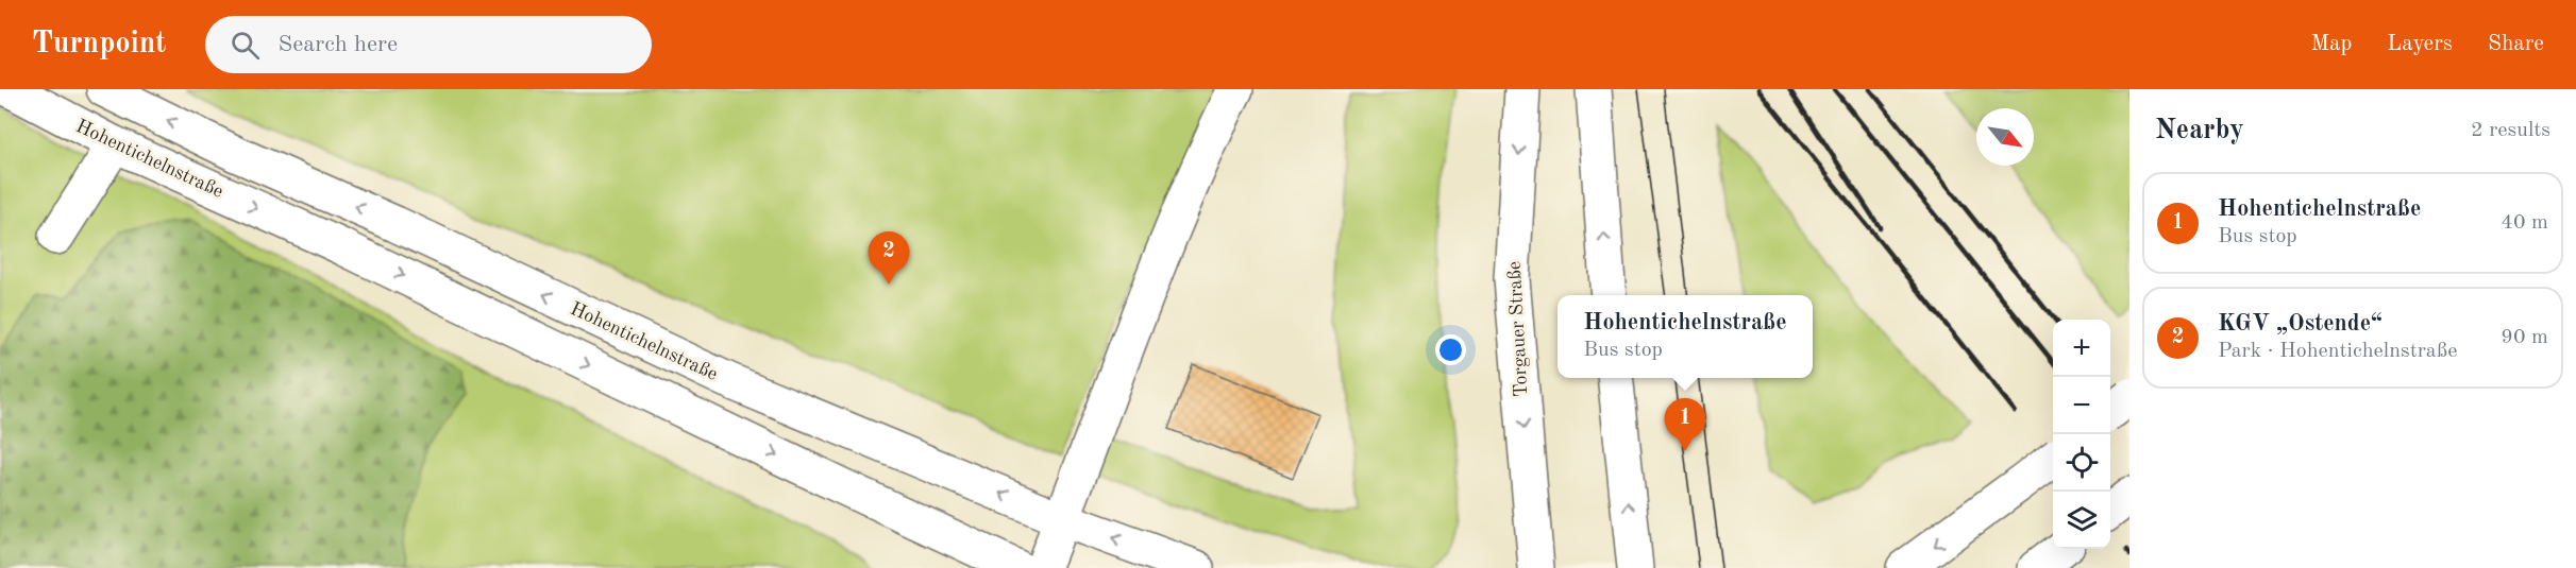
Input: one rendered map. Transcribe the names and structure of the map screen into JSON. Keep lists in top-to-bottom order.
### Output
{
  "streets": {
    "main road": ["Hohentichelnstraße", "Torgauer Straße"]
  },
  "north": "bottom right",
  "page": {
    "header": "Turnpoint",
    "search": "Search here",
    "nav": ["Map", "Layers", "Share"],
    "heading": ["Nearby", "2 results"],
    "list": [
      {
        "mark": "1",
        "name": "Hohentichelnstraße",
        "note": "Bus stop",
        "value": "40 m"
      },
      {
        "mark": "2",
        "name": "KGV „Ostende“",
        "note": "Park · Hohentichelnstraße",
        "value": "90 m"
      }
    ],
    "pins": ["2", "1"],
    "popup": ["Hohentichelnstraße", "Bus stop"],
    "map_buttons": ["+", "−"]
  }
}
